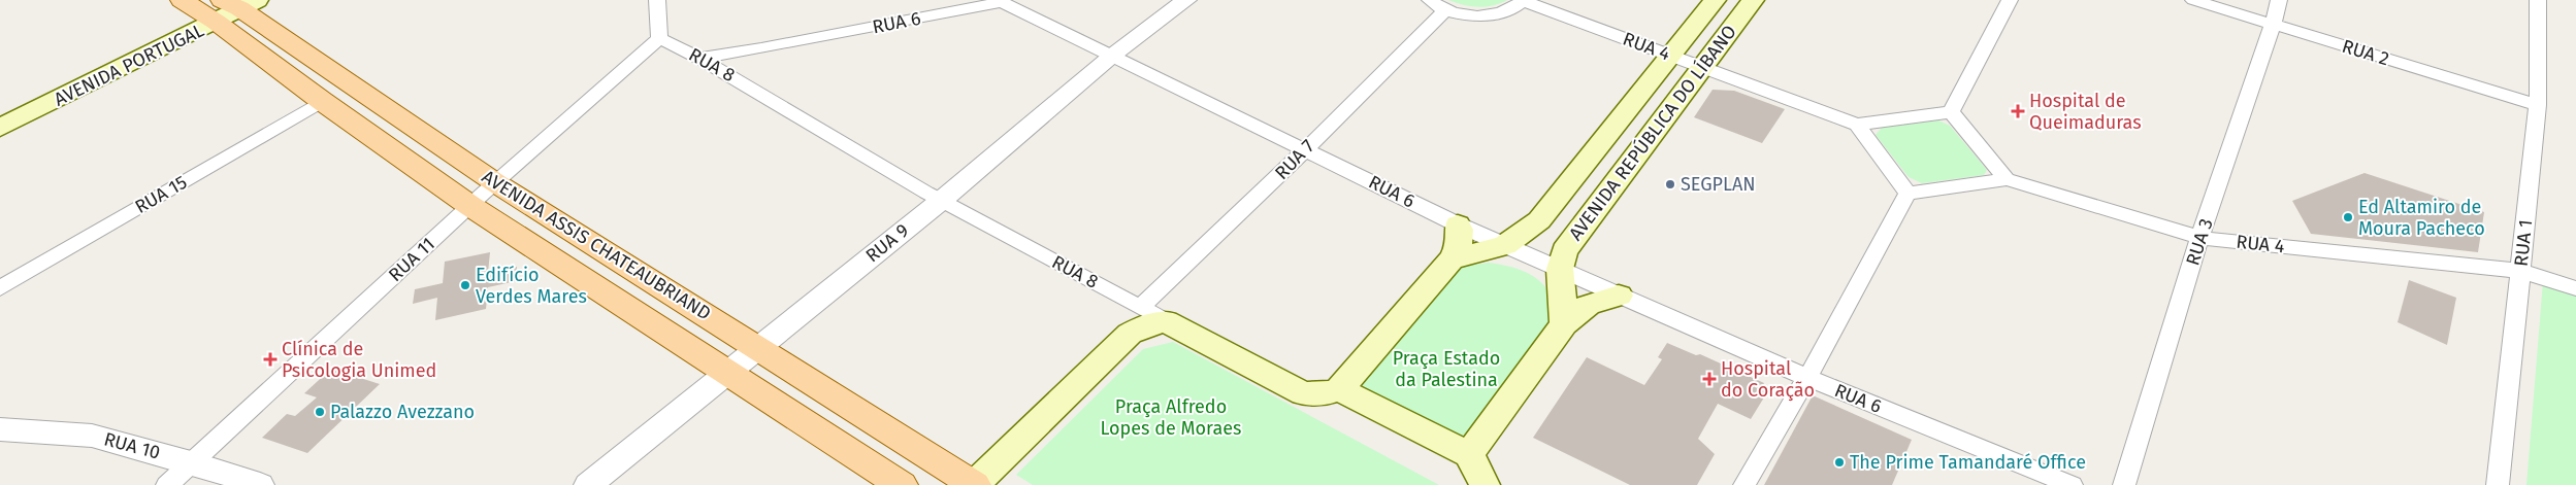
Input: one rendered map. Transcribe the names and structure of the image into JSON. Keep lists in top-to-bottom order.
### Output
{
  "streets": {
    "main road": [
      "AVENIDA PORTUGAL",
      "RUA 8",
      "AVENIDA REPÚBLICA DO LÍBANO",
      "AVENIDA ASSIS CHATEAUBRIAND"
    ],
    "street": [
      "RUA 6",
      "RUA 4",
      "RUA 2",
      "RUA 7",
      "RUA 15",
      "RUA 3",
      "RUA 9",
      "RUA 1",
      "RUA 11",
      "RUA 10"
    ]
  },
  "crossings": [
    ["RUA 6", "RUA 8"],
    ["RUA 6", "AVENIDA REPÚBLICA DO LÍBANO"],
    ["RUA 6", "RUA 7"],
    ["RUA 6", "RUA 9"],
    ["RUA 4", "AVENIDA REPÚBLICA DO LÍBANO"],
    ["RUA 4", "RUA 3"],
    ["RUA 4", "RUA 1"],
    ["RUA 2", "RUA 3"],
    ["RUA 2", "RUA 1"],
    ["AVENIDA PORTUGAL", "AVENIDA ASSIS CHATEAUBRIAND"],
    ["RUA 8", "RUA 7"],
    ["RUA 8", "RUA 9"],
    ["RUA 8", "RUA 11"],
    ["RUA 15", "AVENIDA ASSIS CHATEAUBRIAND"],
    ["RUA 9", "AVENIDA ASSIS CHATEAUBRIAND"],
    ["AVENIDA ASSIS CHATEAUBRIAND", "RUA 11"],
    ["RUA 11", "RUA 10"]
  ],
  "parks": ["Praça Estado da Palestina", "Praça Alfredo Lopes de Moraes"],
  "places": {
    "health": ["Hospital de Queimaduras", "Clínica de Psicologia Unimed", "Hospital do Coração"],
    "other": [
      "SEGPLAN",
      "Ed Altamiro de Moura Pacheco",
      "Edifício Verdes Mares",
      "Palazzo Avezzano",
      "The Prime Tamandaré Office"
    ]
  }
}
